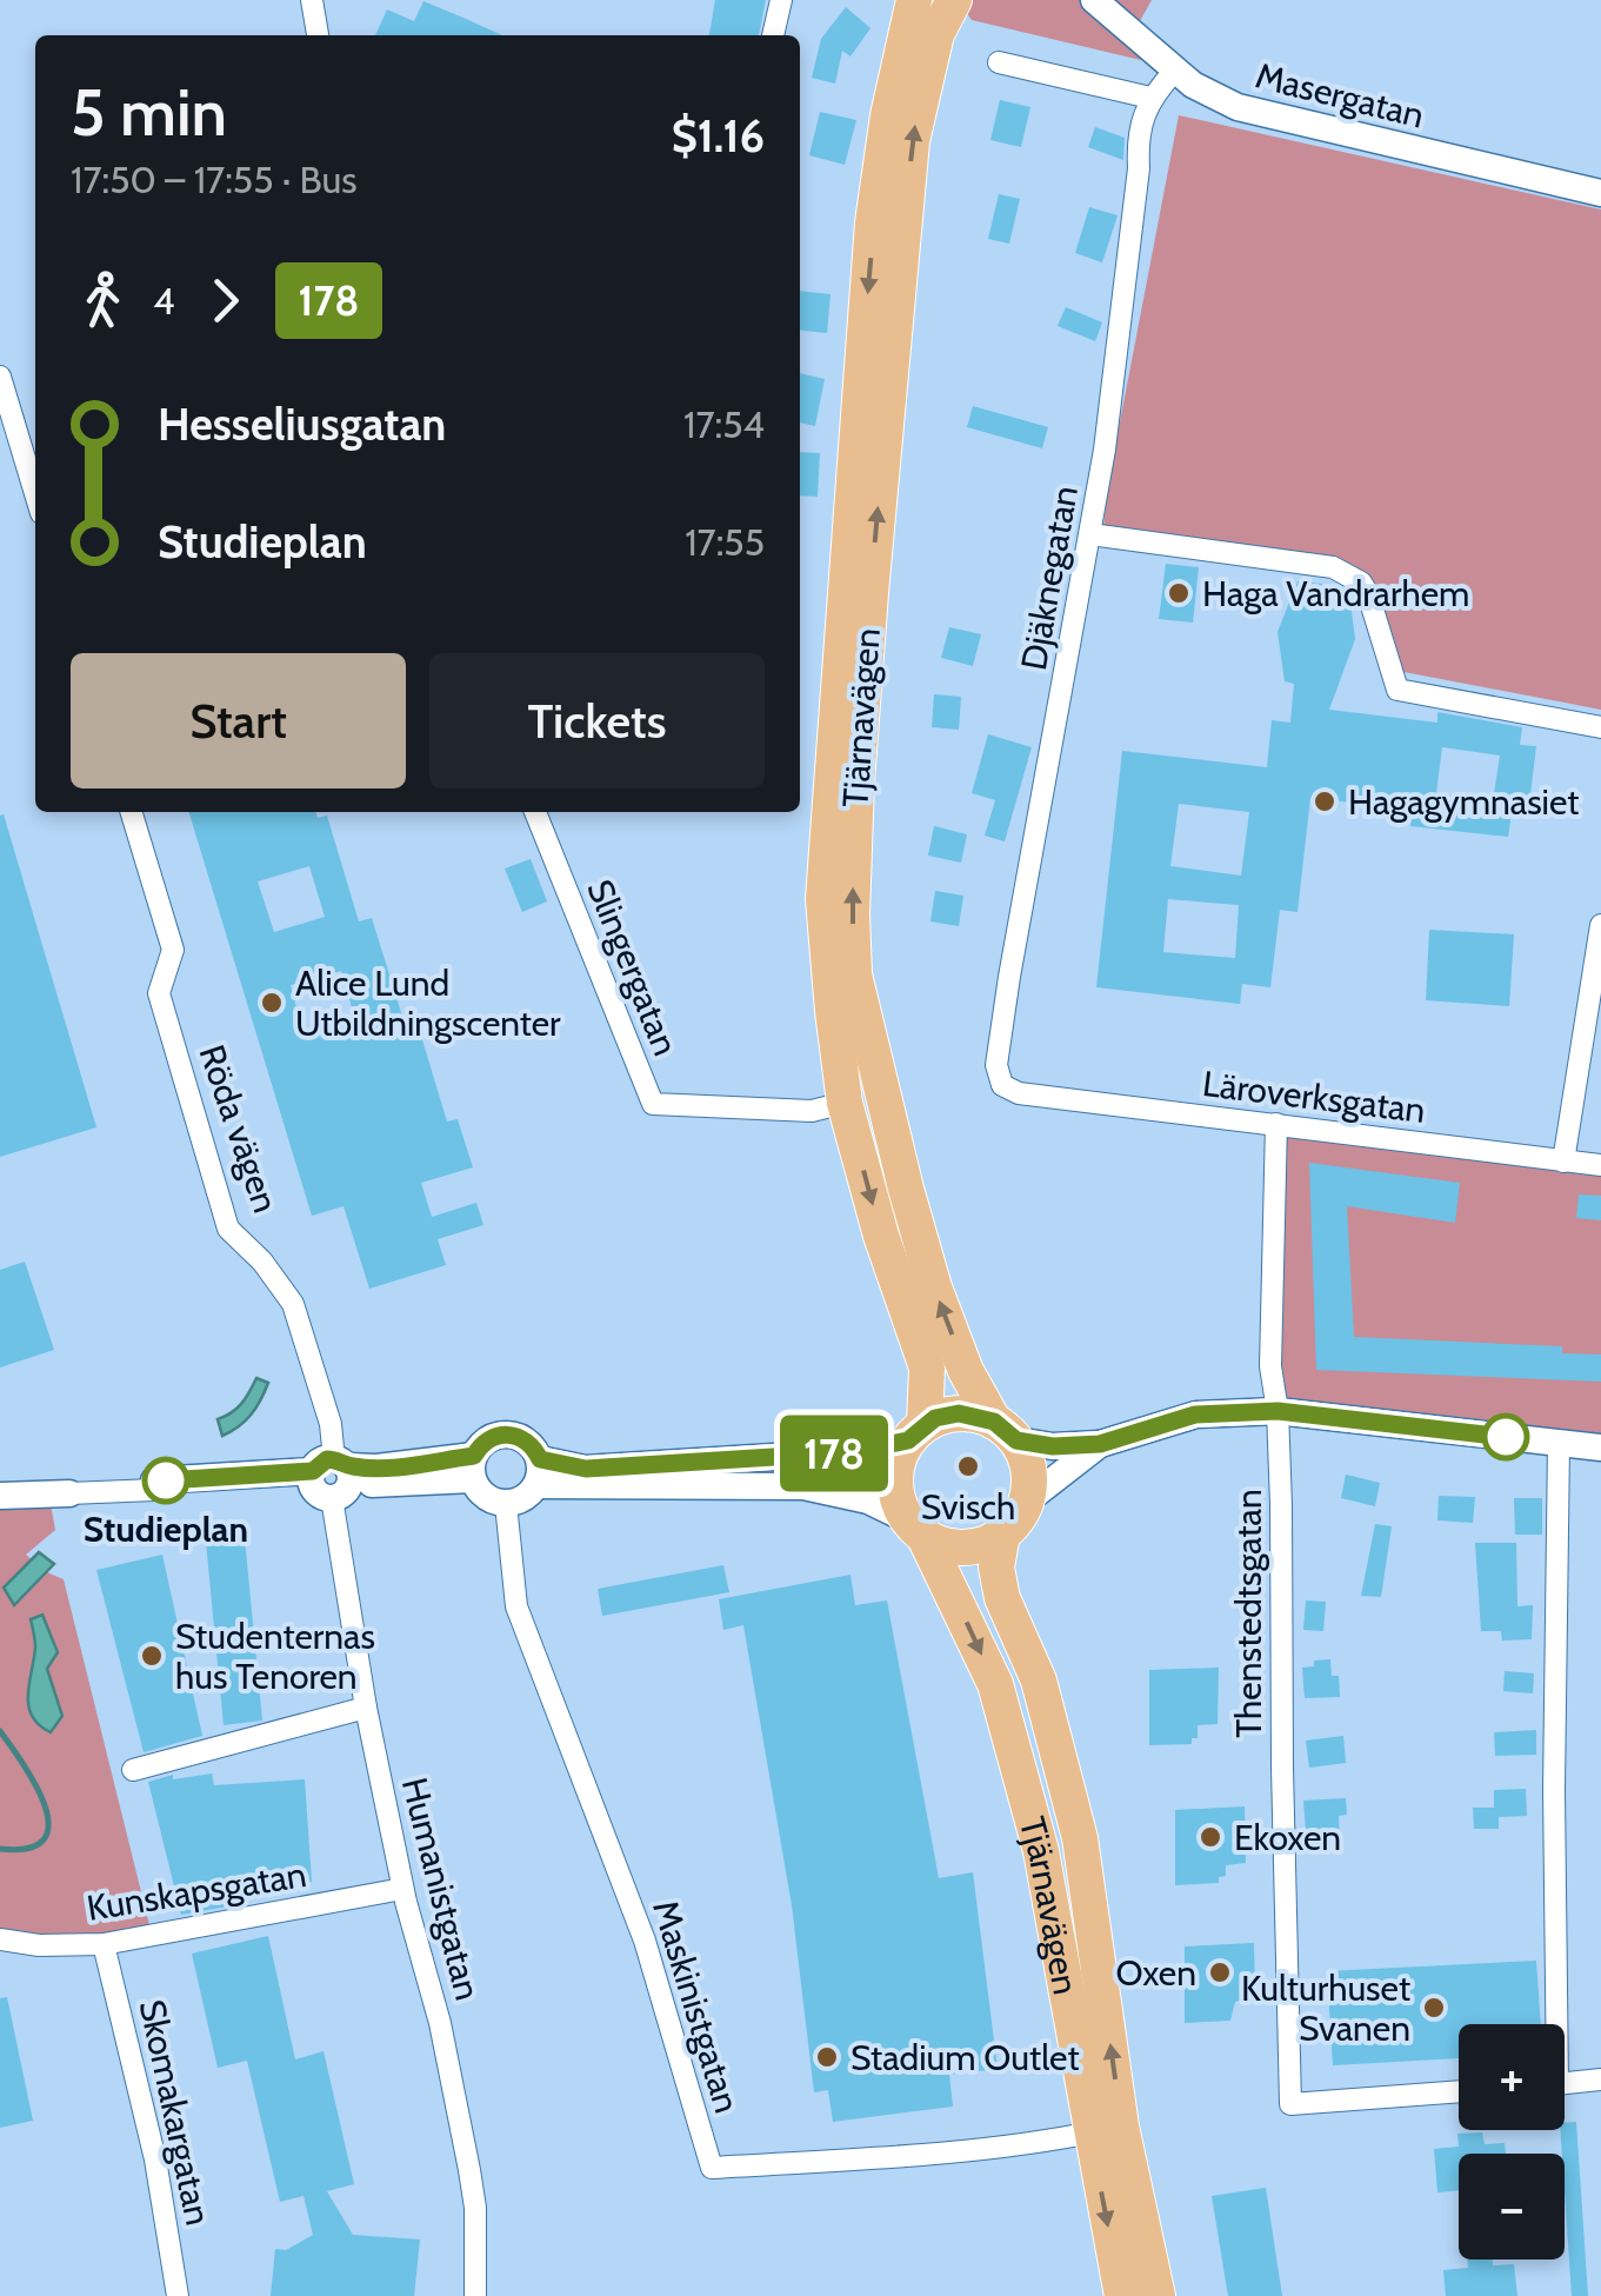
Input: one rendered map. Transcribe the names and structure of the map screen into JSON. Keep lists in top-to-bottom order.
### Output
{
  "streets": {
    "highway": ["Tjärnavägen"],
    "street": [
      "Masergatan",
      "Djäknegatan",
      "Slingergatan",
      "Läroverksgatan",
      "Röda vägen",
      "Thenstedtsgatan",
      "Humanistgatan",
      "Kunskapsgatan",
      "Maskinistgatan",
      "Skomakargatan"
    ]
  },
  "crossings": [
    ["Masergatan", "Djäknegatan"],
    ["Djäknegatan", "Läroverksgatan"],
    ["Tjärnavägen", "Slingergatan"],
    ["Tjärnavägen", "Maskinistgatan"],
    ["Läroverksgatan", "Thenstedtsgatan"],
    ["Röda vägen", "Humanistgatan"],
    ["Humanistgatan", "Kunskapsgatan"],
    ["Kunskapsgatan", "Skomakargatan"]
  ],
  "places": [
    "Haga Vandrarhem",
    "Hagagymnasiet",
    "Alice Lund Utbildningscenter",
    "Svisch",
    "Studieplan",
    "Studenternas hus Tenoren",
    "Ekoxen",
    "Oxen",
    "Kulturhuset Svanen",
    "Stadium Outlet"
  ],
  "lines": ["bus line 178"],
  "page": {
    "on_map": "178",
    "heading": ["5 min", "17:50 – 17:55 · Bus", "$1.16"],
    "legs": ["4", "178"],
    "list": [
      {
        "name": "Hesseliusgatan",
        "value": "17:54"
      },
      {
        "name": "Studieplan",
        "value": "17:55"
      }
    ],
    "buttons": ["Start", "Tickets"],
    "map_buttons": ["+", "−"]
  }
}
